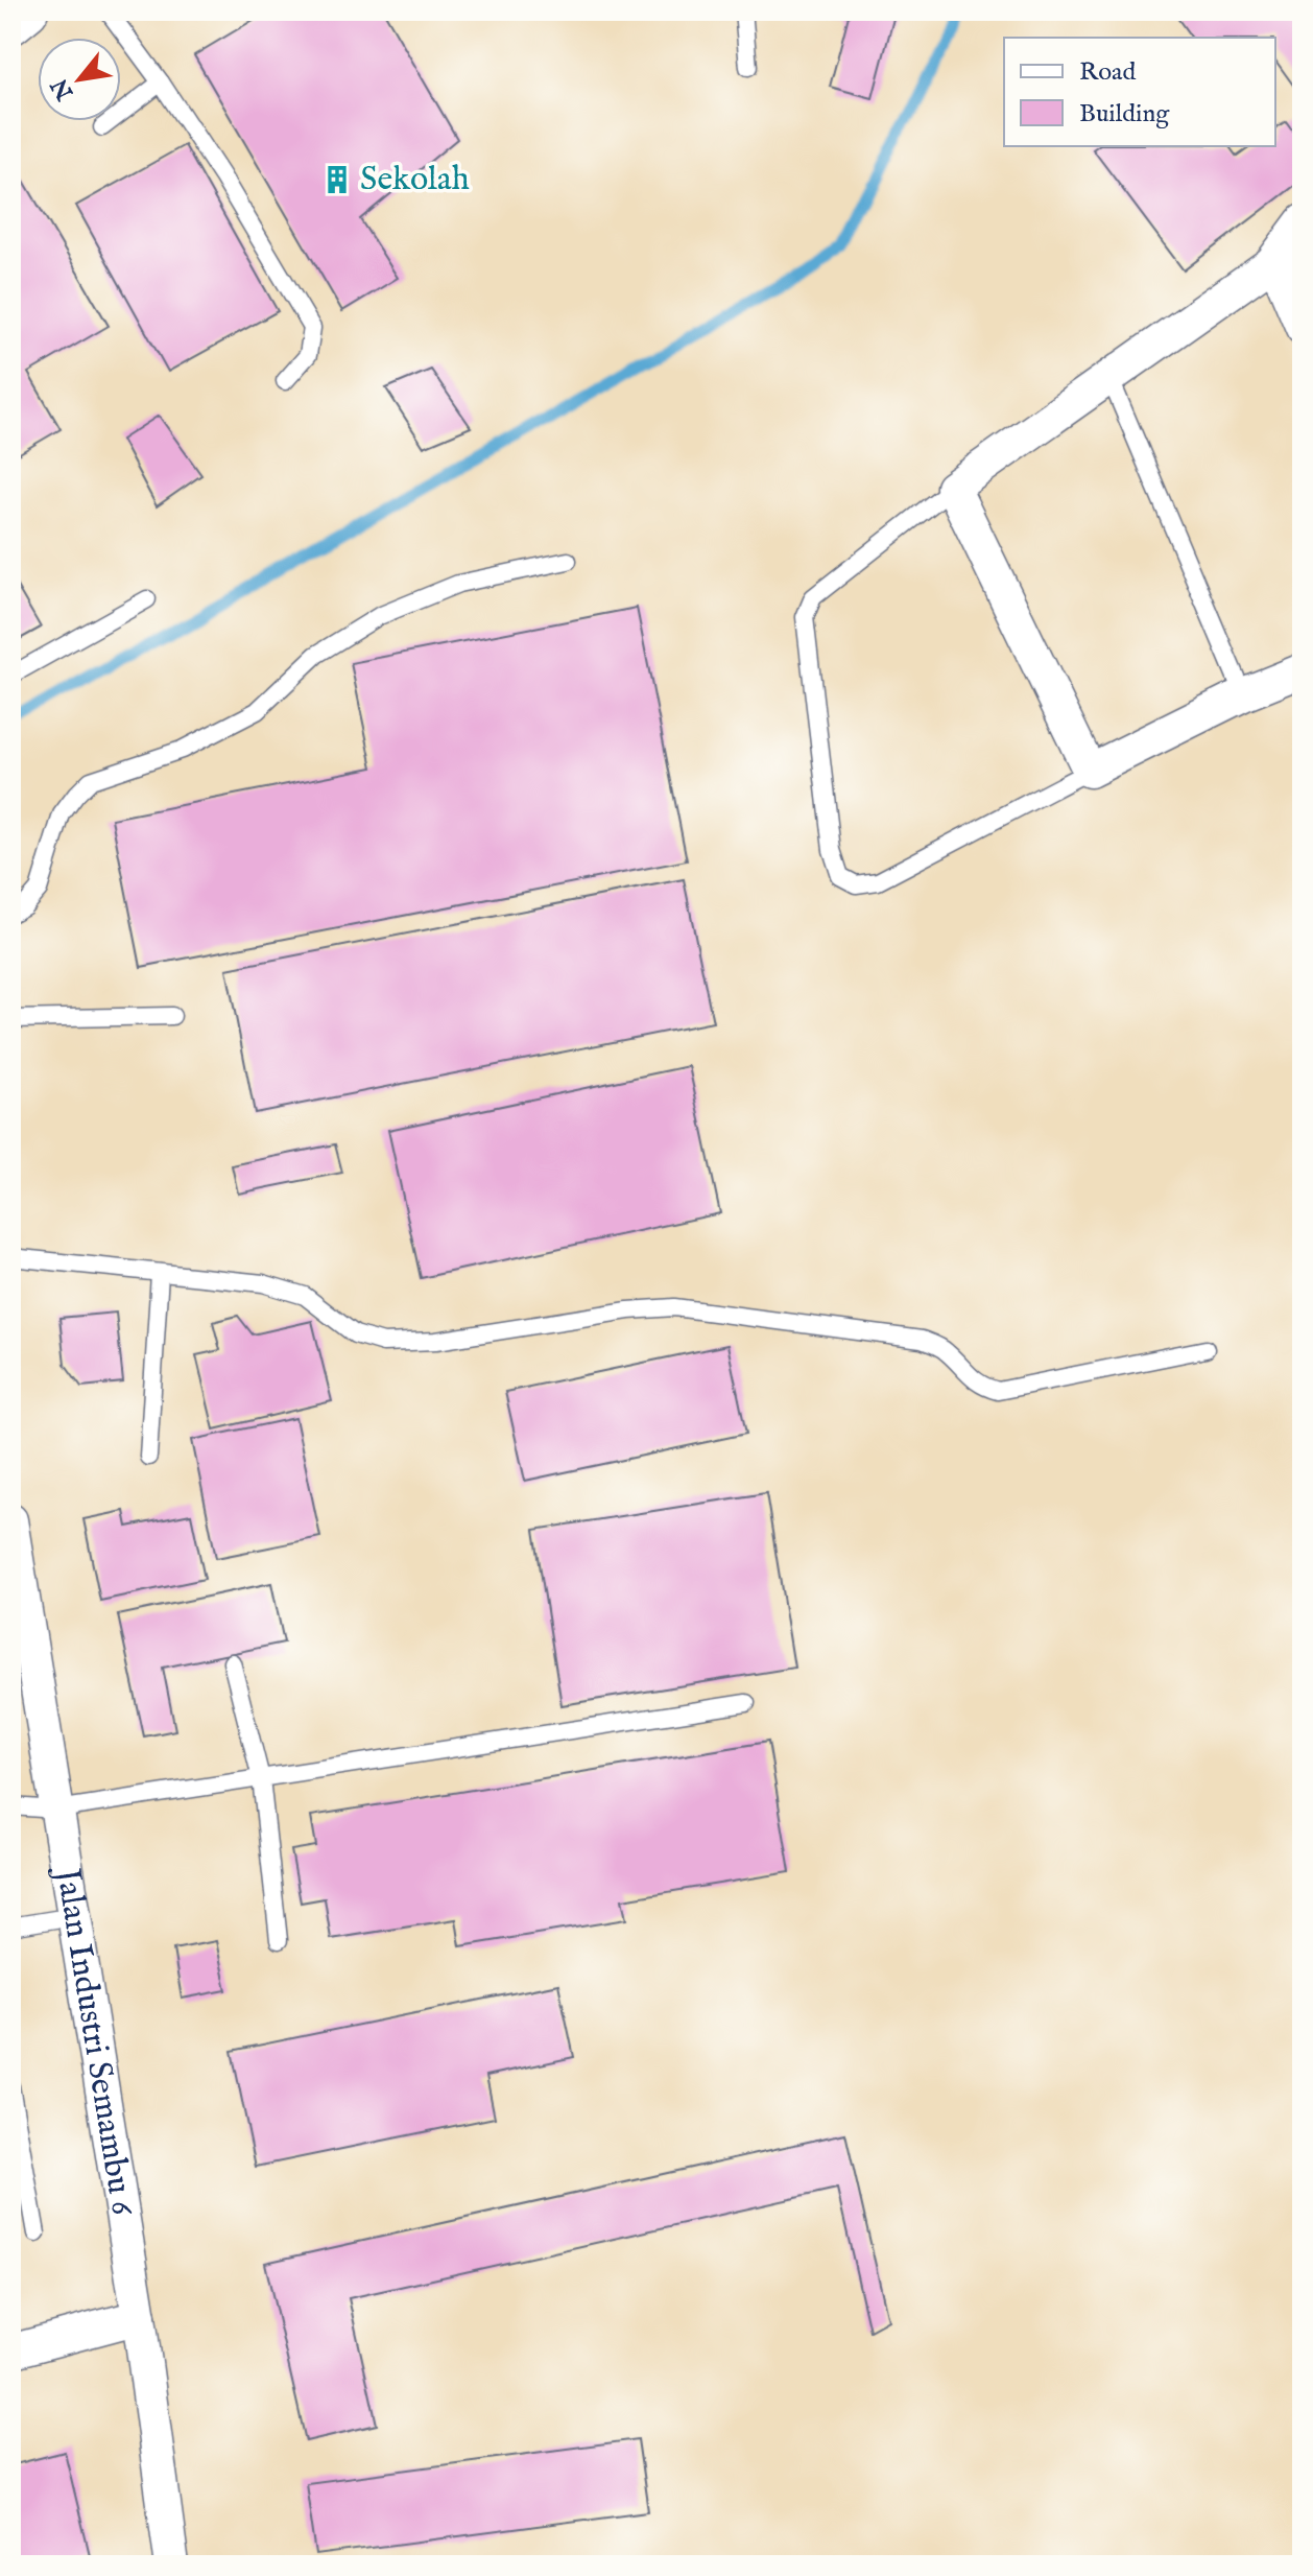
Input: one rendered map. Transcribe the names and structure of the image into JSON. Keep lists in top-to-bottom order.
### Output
{
  "streets": {
    "street": ["Jalan Industri Semambu 6"]
  },
  "places": {
    "building": ["Sekolah"]
  },
  "legend": ["Road", "Building"],
  "north": "bottom left"
}
